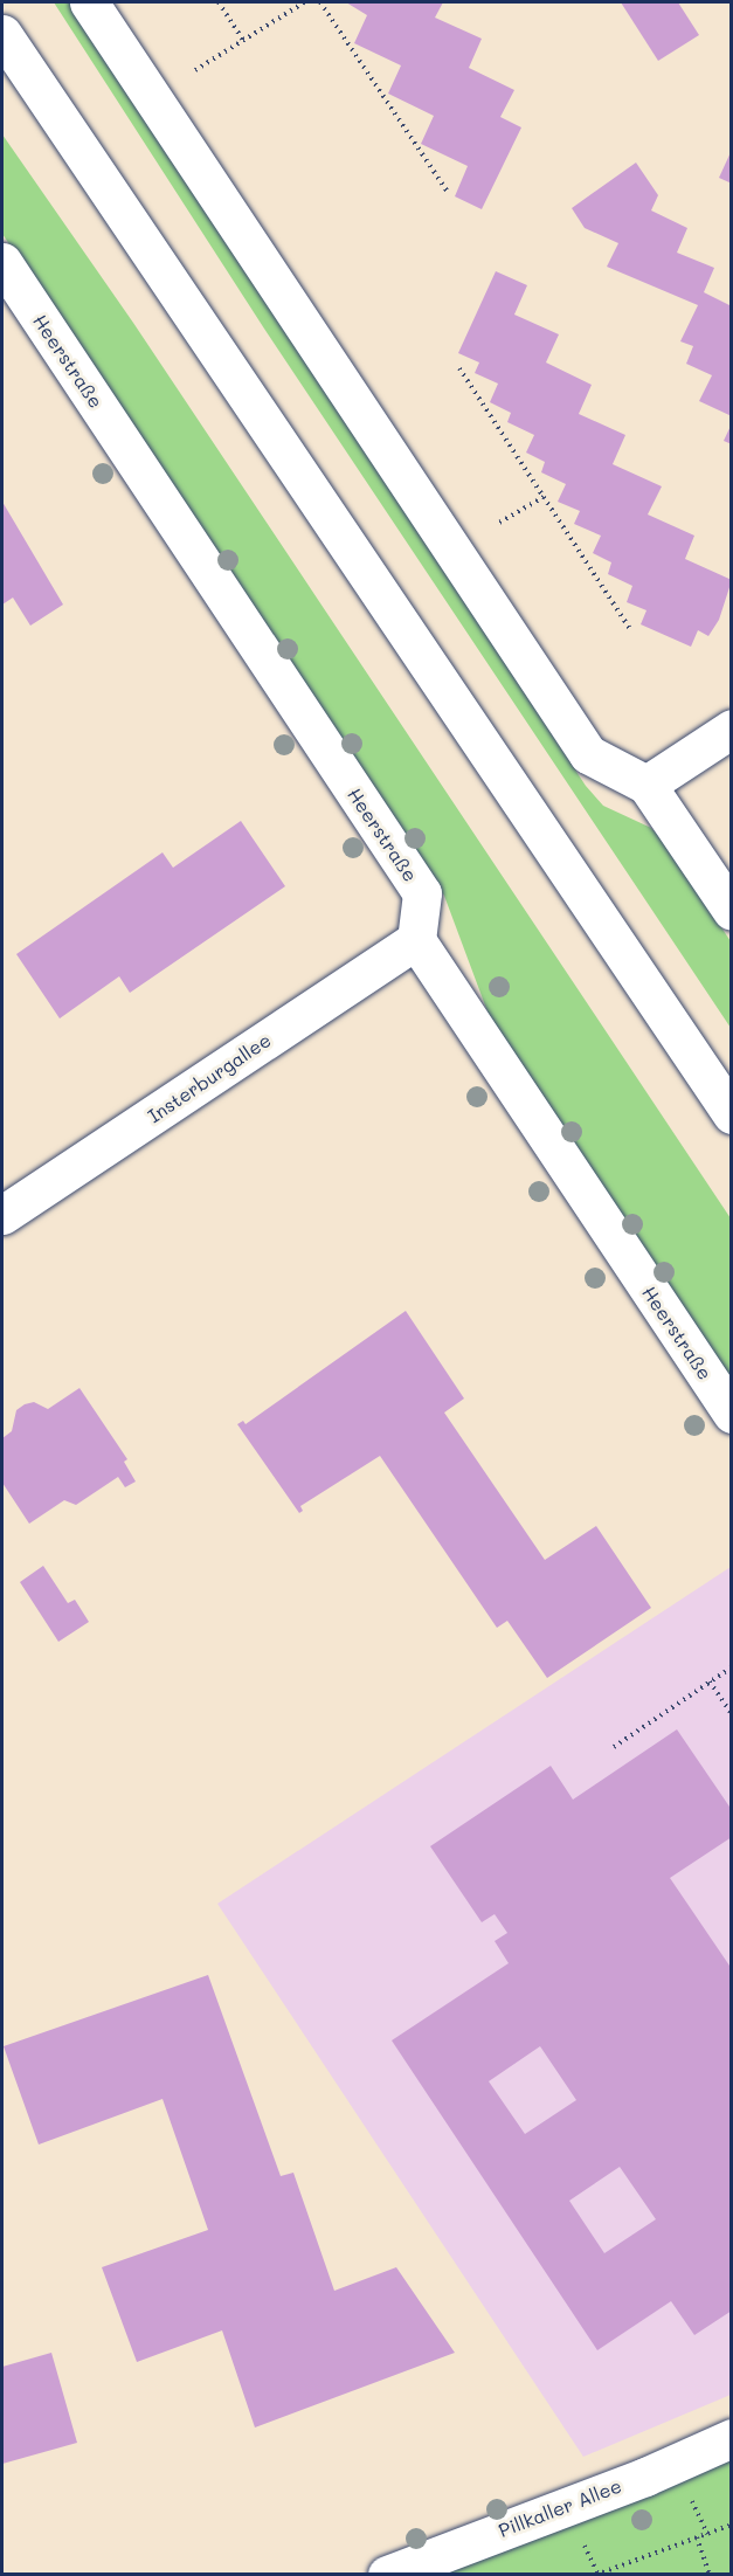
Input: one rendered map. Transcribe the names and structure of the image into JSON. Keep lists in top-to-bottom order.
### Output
{
  "streets": {
    "street": ["Heerstraße", "Insterburgallee", "Pillkaller Allee"]
  },
  "crossings": [
    ["Heerstraße", "Insterburgallee"]
  ]
}
